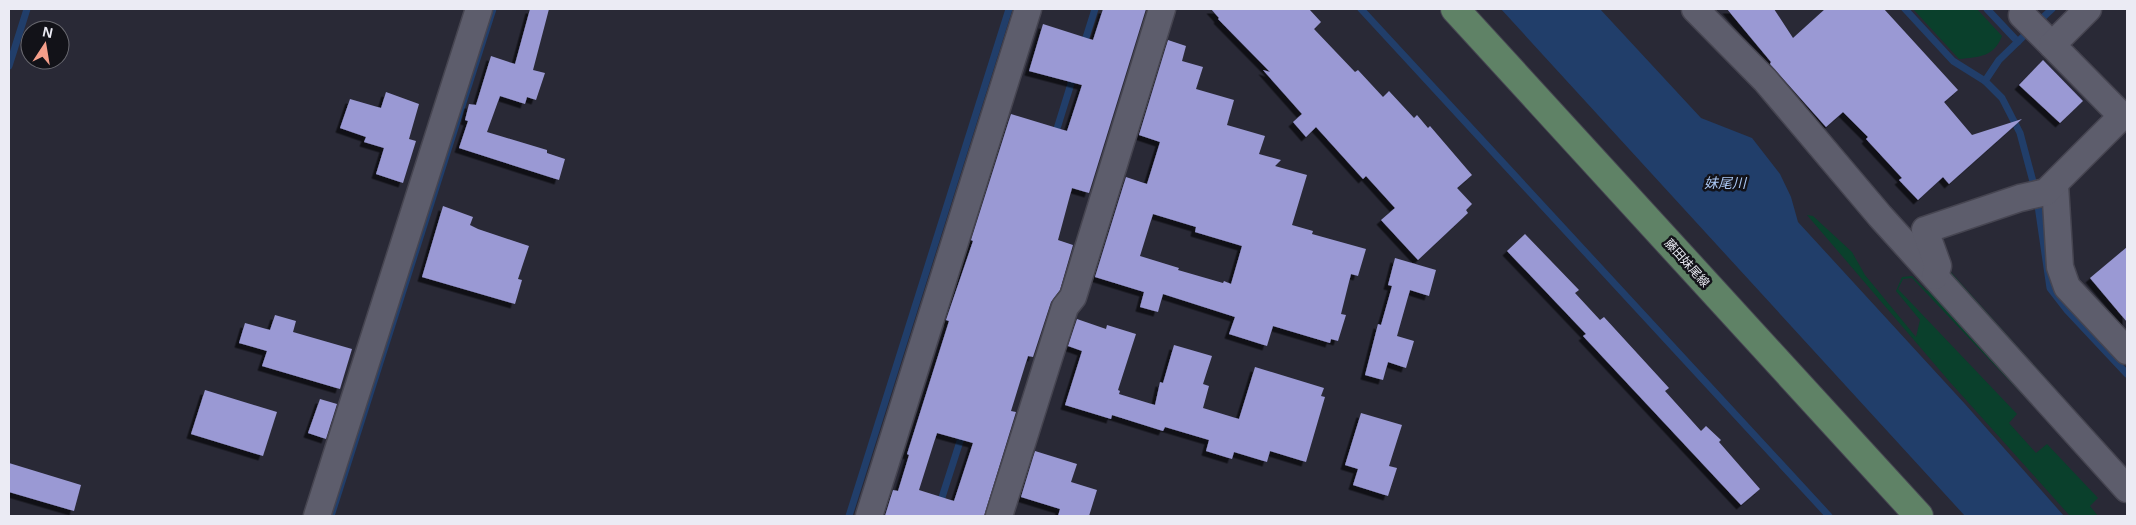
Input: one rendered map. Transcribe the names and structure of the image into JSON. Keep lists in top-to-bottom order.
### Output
{
  "streets": {
    "main road": ["藤田妹尾線"]
  },
  "water": ["妹尾川"],
  "north": "top"
}
